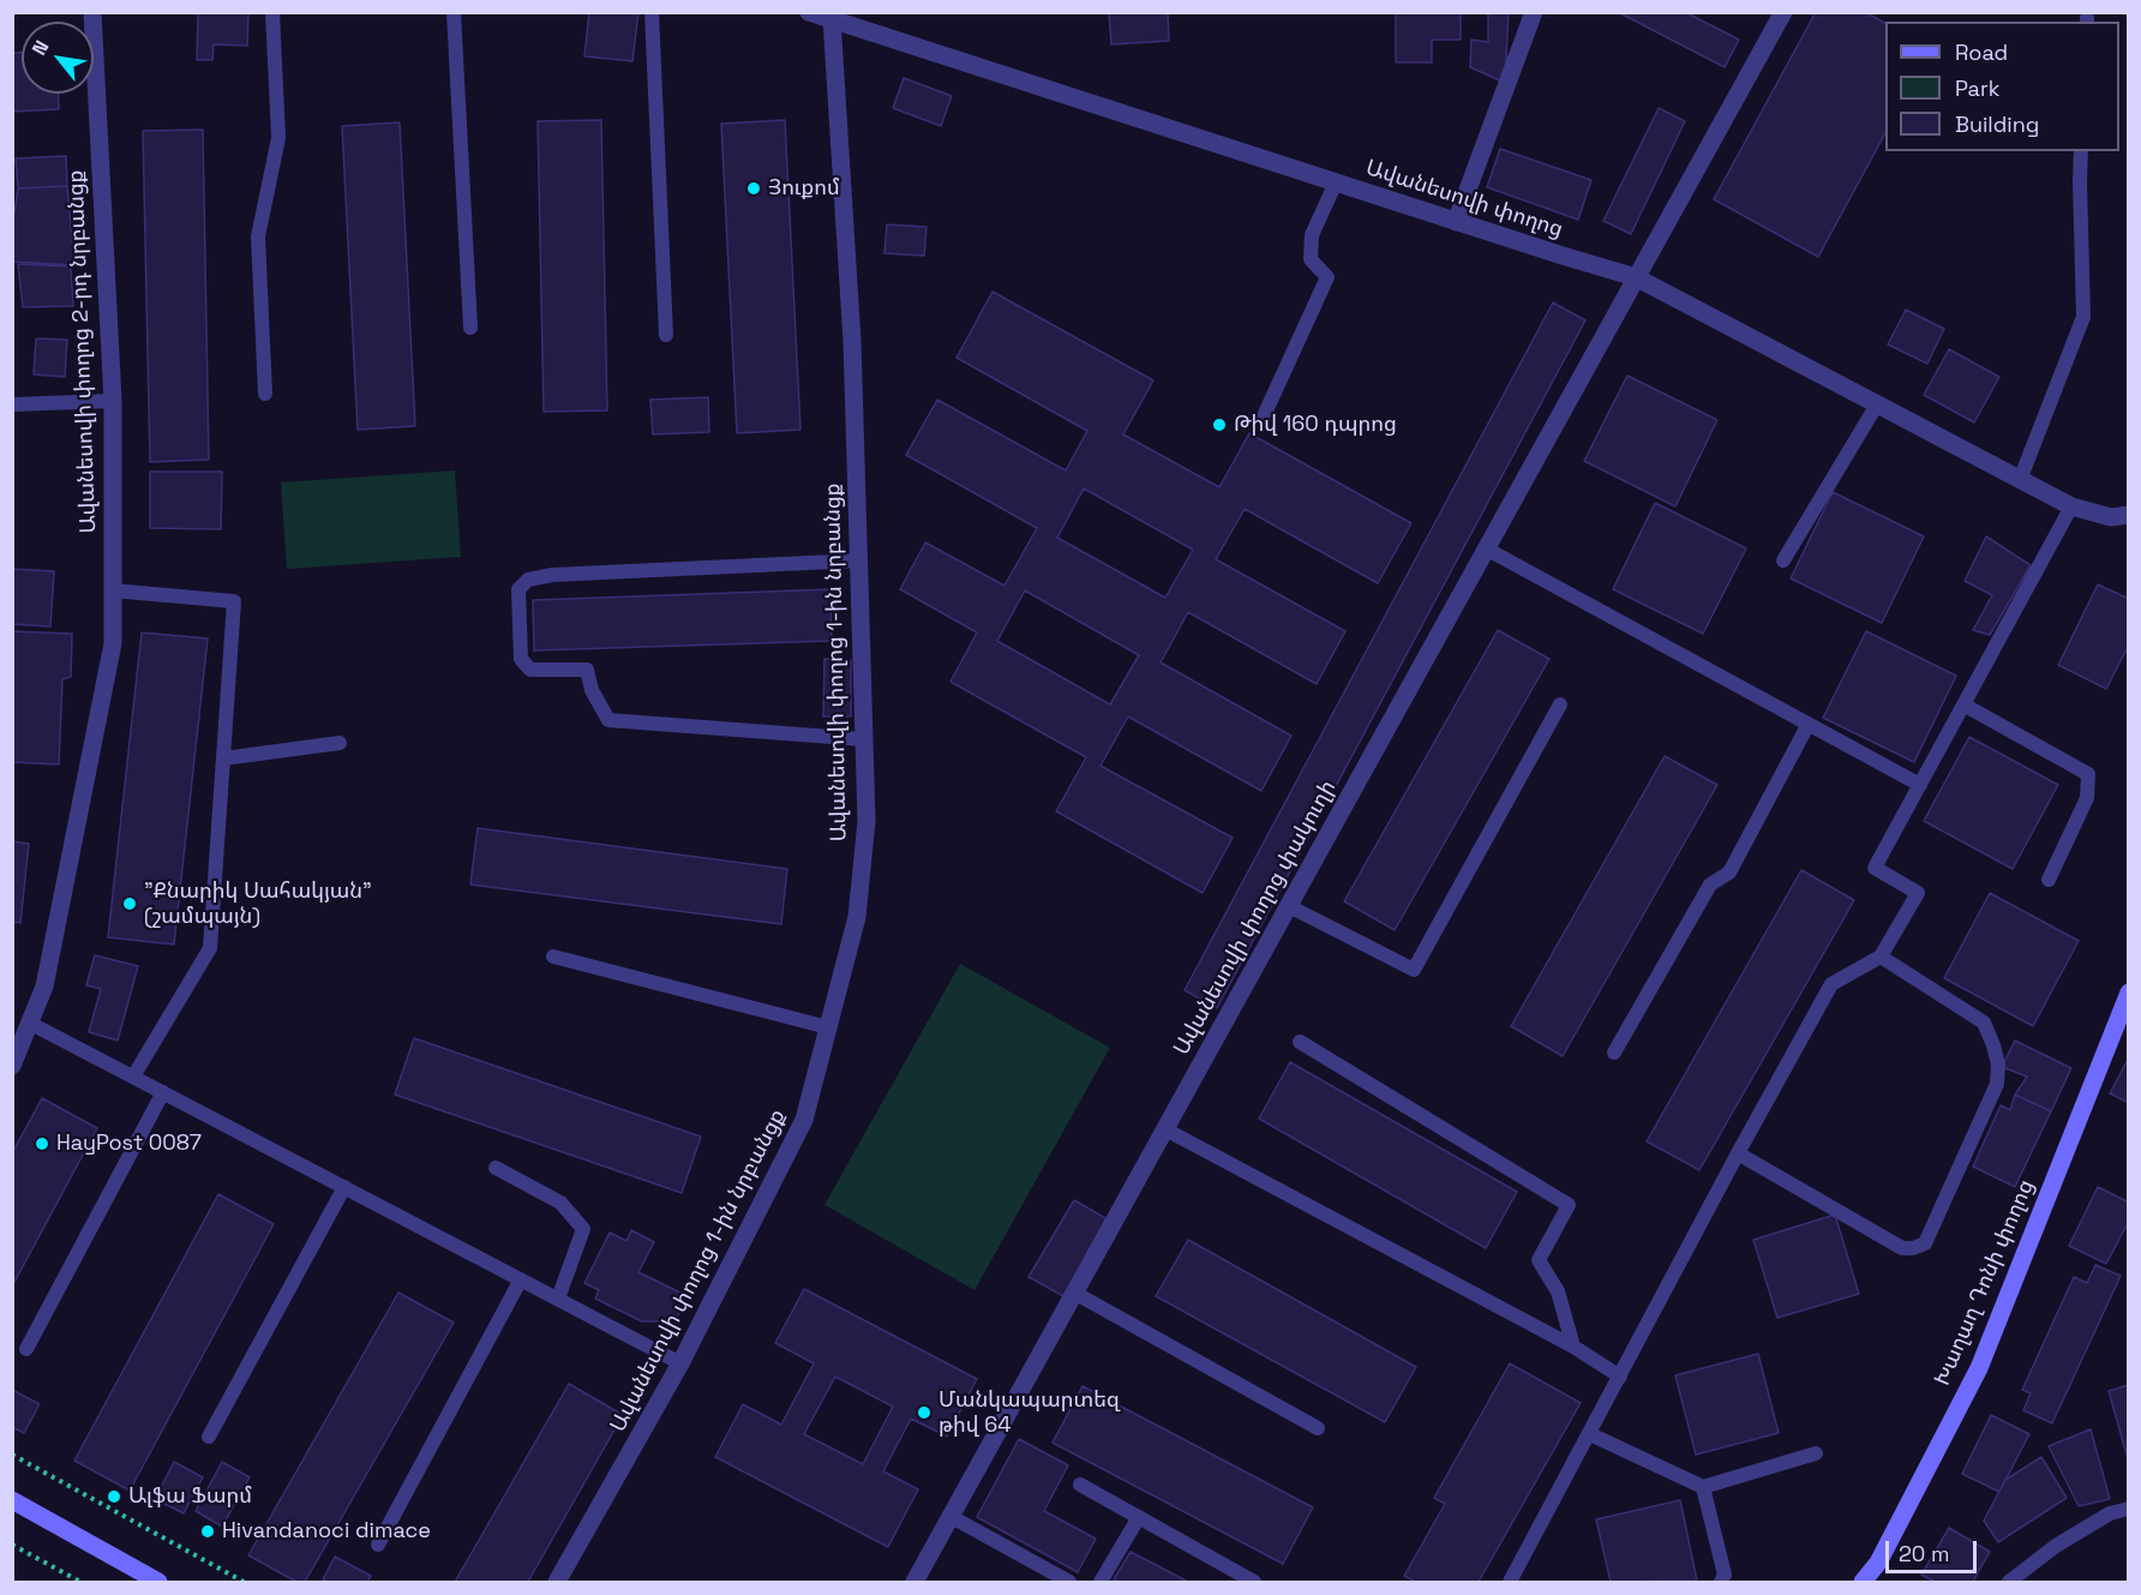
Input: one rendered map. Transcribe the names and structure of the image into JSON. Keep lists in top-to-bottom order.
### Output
{
  "streets": {
    "street": [
      "Ավանեսովի փողոց",
      "Ավանեսովի փողոց 2-րդ նրբանցք",
      "Ավանեսովի փողոց 1-ին նրբանցք",
      "Ավանեսովի փողոց փակուղի",
      "Խաղաղ Դոնի փողոց"
    ]
  },
  "crossings": [
    ["Ավանեսովի փողոց", "Ավանեսովի փողոց 1-ին նրբանցք"],
    ["Ավանեսովի փողոց", "Ավանեսովի փողոց փակուղի"]
  ],
  "places": [
    "Յուքոմ",
    "Թիվ 160 դպրոց",
    "\"Քնարիկ Սահակյան\" (շամպայն)",
    "HayPost 0087",
    "Մանկապարտեզ թիվ 64",
    "Ալֆա Ֆարմ",
    "Hivandanoci dimace"
  ],
  "legend": ["Road", "Park", "Building"],
  "scale_bar": "20 m",
  "north": "top left"
}
